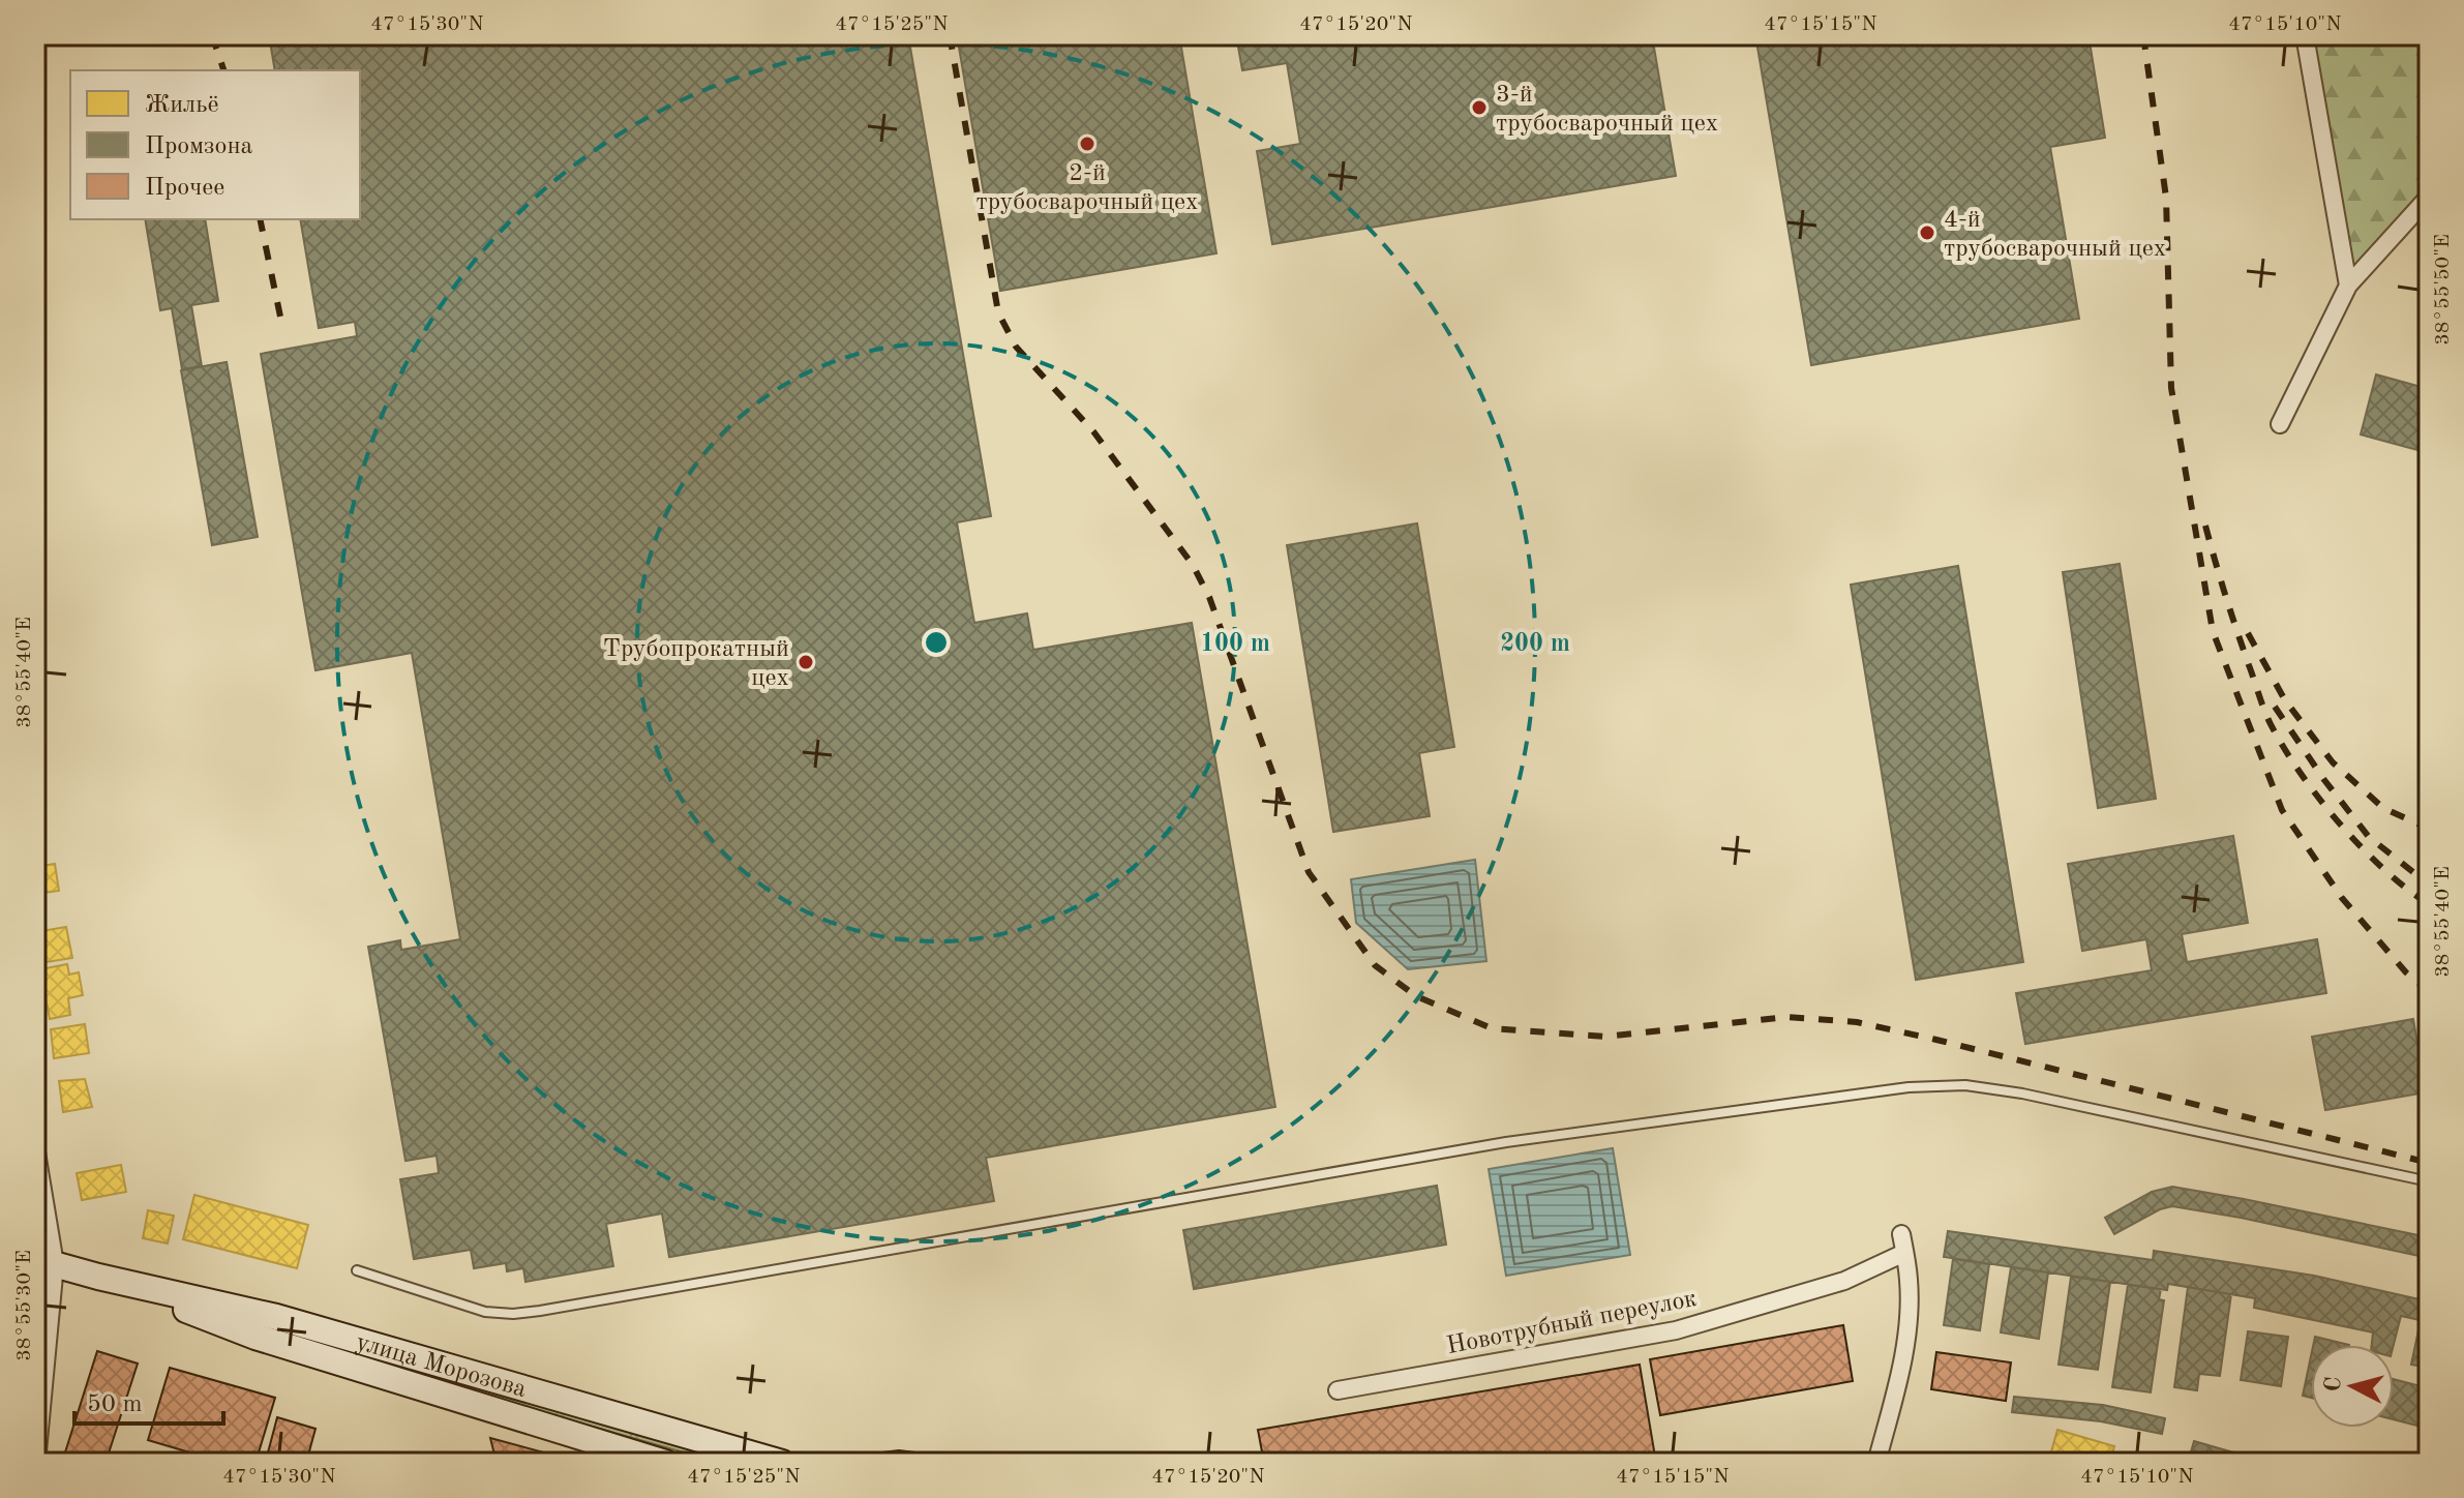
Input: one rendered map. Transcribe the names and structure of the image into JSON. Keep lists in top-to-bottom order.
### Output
{
  "streets": {
    "main road": ["улица Морозова"],
    "street": ["Новотрубный переулок"]
  },
  "places": [
    "3-й трубосварочный цех",
    "2-й трубосварочный цех",
    "4-й трубосварочный цех",
    "Трубопрокатный цех"
  ],
  "legend": ["Жильё", "Промзона", "Прочее"],
  "scale_bar": "50 m",
  "north": "left",
  "coordinates": [
    "47°15'30\"N",
    "47°15'25\"N",
    "47°15'20\"N",
    "47°15'15\"N",
    "47°15'10\"N",
    "38°55'50\"E",
    "38°55'40\"E",
    "38°55'30\"E"
  ],
  "rings": ["100 m", "200 m"]
}
